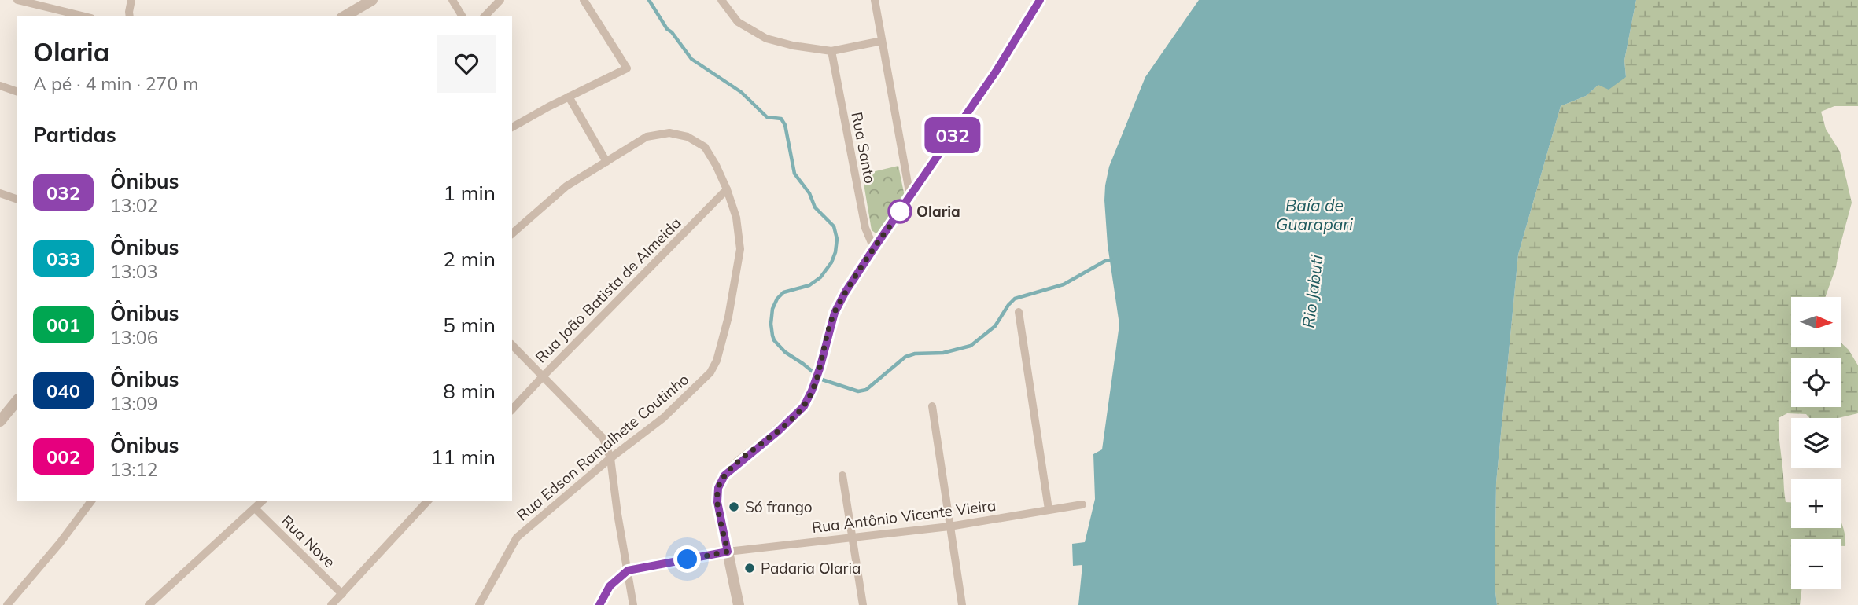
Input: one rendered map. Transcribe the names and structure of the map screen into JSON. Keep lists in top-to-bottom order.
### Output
{
  "streets": {
    "street": [
      "Rua Santo",
      "Rua João Batista de Almeida",
      "Rua Edson Ramalhete Coutinho",
      "Rua Antônio Vicente Vieira",
      "Rua Nove"
    ]
  },
  "crossings": [
    ["Rua João Batista de Almeida", "Rua Edson Ramalhete Coutinho"]
  ],
  "water": ["Baía de Guarapari", "Rio Jabuti"],
  "places": ["Olaria", "Só frango", "Padaria Olaria"],
  "lines": ["bus line 032"],
  "north": "right",
  "page": {
    "on_map": "032",
    "heading": [
      ["Olaria", "A pé · 4 min · 270 m"],
      "Partidas"
    ],
    "list": [
      {
        "mark": "032",
        "name": "Ônibus",
        "note": "13:02",
        "value": "1 min"
      },
      {
        "mark": "033",
        "name": "Ônibus",
        "note": "13:03",
        "value": "2 min"
      },
      {
        "mark": "001",
        "name": "Ônibus",
        "note": "13:06",
        "value": "5 min"
      },
      {
        "mark": "040",
        "name": "Ônibus",
        "note": "13:09",
        "value": "8 min"
      },
      {
        "mark": "002",
        "name": "Ônibus",
        "note": "13:12",
        "value": "11 min"
      }
    ],
    "map_buttons": ["+", "−"]
  }
}
